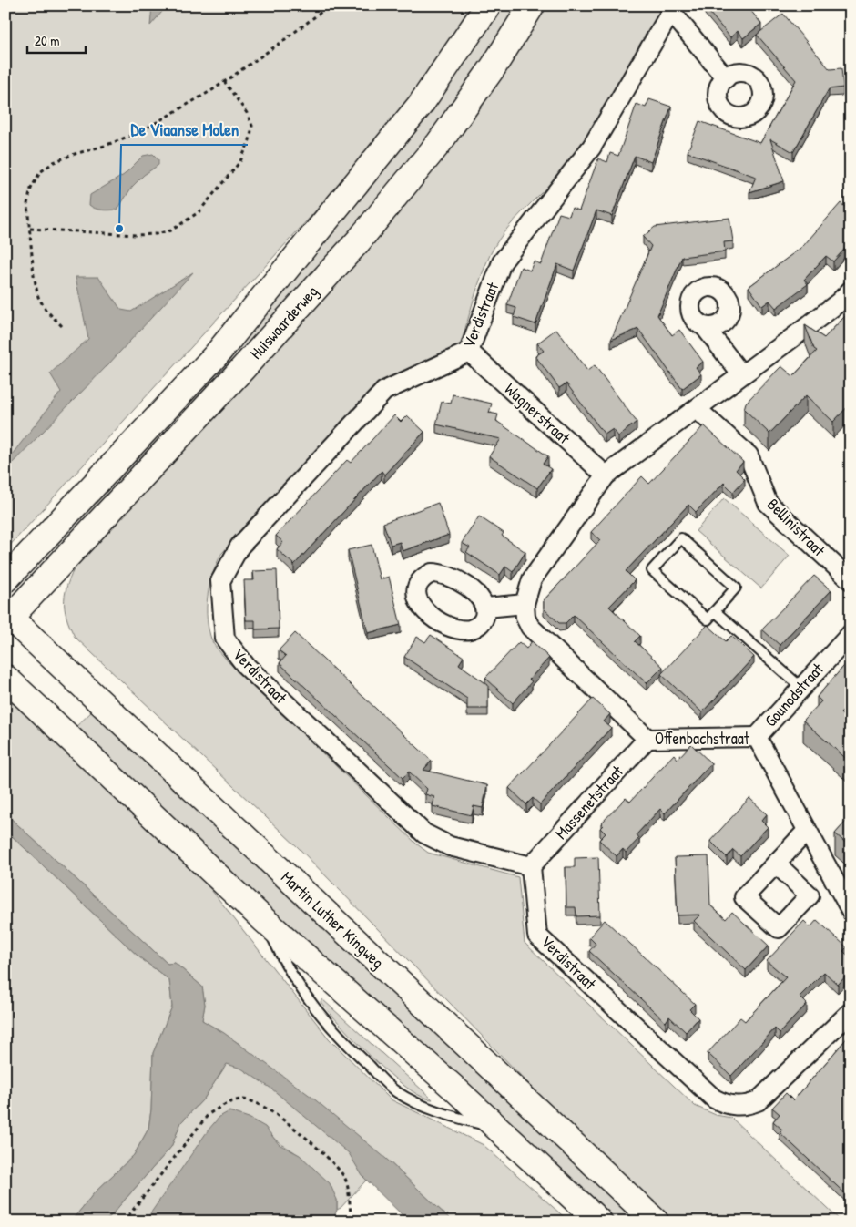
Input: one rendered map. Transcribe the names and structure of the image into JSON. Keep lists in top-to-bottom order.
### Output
{
  "streets": {
    "highway": ["Huiswaarderweg", "Martin Luther Kingweg"],
    "street": [
      "Verdistraat",
      "Wagnerstraat",
      "Bellinistraat",
      "Gounodstraat",
      "Offenbachstraat",
      "Massenetstraat"
    ]
  },
  "crossings": [
    ["Verdistraat", "Wagnerstraat"],
    ["Verdistraat", "Massenetstraat"],
    ["Huiswaarderweg", "Martin Luther Kingweg"],
    ["Wagnerstraat", "Offenbachstraat"],
    ["Bellinistraat", "Offenbachstraat"],
    ["Gounodstraat", "Offenbachstraat"],
    ["Offenbachstraat", "Massenetstraat"]
  ],
  "places": ["De Viaanse Molen"],
  "scale_bar": "20 m"
}
